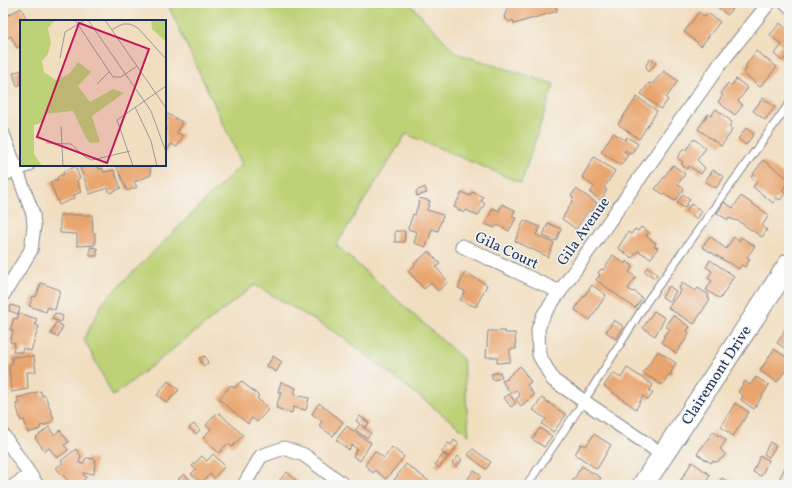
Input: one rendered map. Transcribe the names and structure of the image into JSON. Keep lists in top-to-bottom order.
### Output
{
  "streets": {
    "main road": ["Clairemont Drive"],
    "street": ["Gila Avenue", "Gila Court"]
  },
  "crossings": [
    ["Gila Avenue", "Gila Court"],
    ["Gila Avenue", "Clairemont Drive"]
  ]
}
